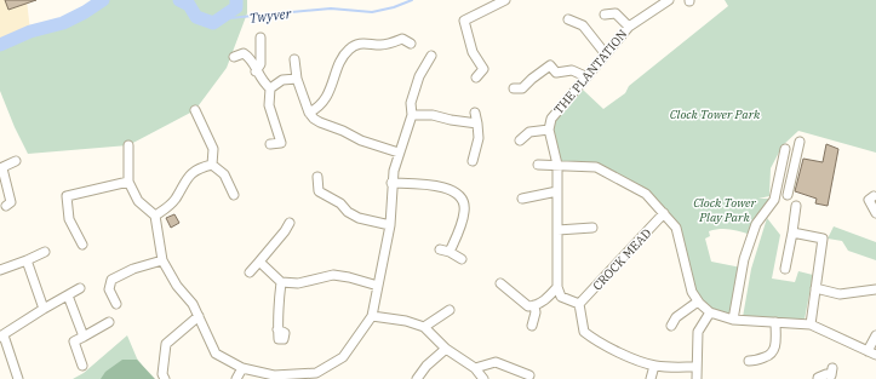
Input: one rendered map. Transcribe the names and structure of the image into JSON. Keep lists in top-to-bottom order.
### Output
{
  "streets": {
    "street": ["THE PLANTATION", "CROCK MEAD"]
  },
  "water": ["Twyver"],
  "parks": ["Clock Tower Park", "Clock Tower Play Park"]
}
